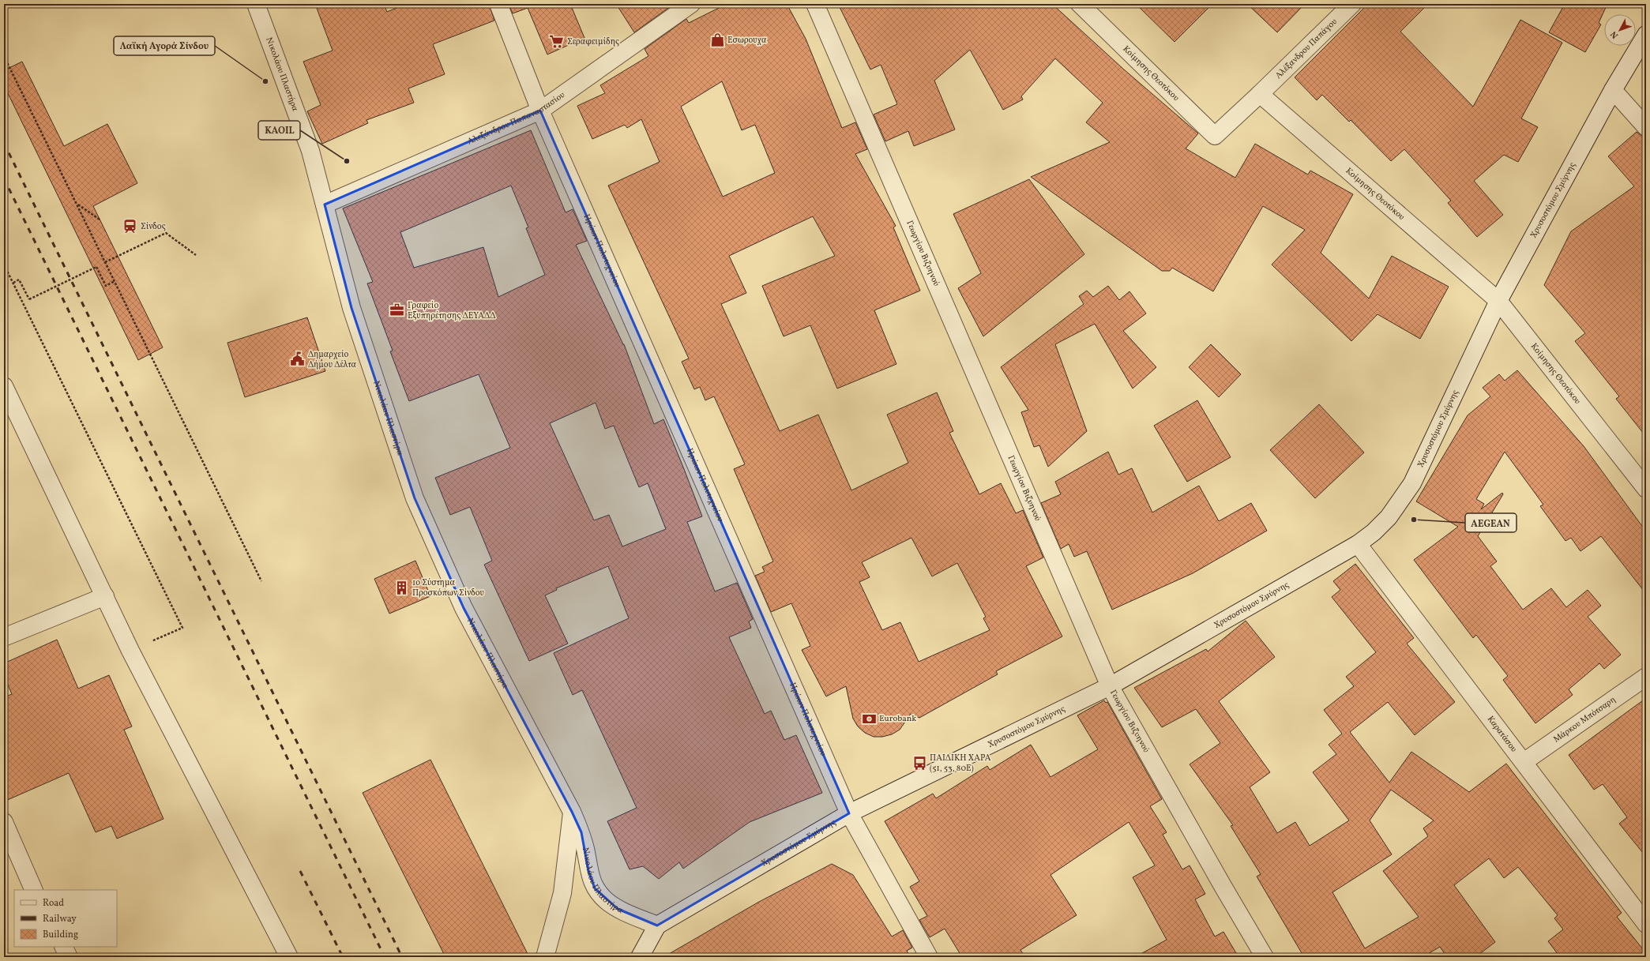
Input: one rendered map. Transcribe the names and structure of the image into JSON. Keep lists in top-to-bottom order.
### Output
{
  "streets": {
    "street": [
      "Αλέξανδρου Παπάγου",
      "Κοίμησης Θεοτόκου",
      "Νικολάου Πλαστήρα",
      "Αλεξάνδρου Παπαναστασίου",
      "Χρυσοστόμου Σμύρνης",
      "Ηρώων Πολυτεχνείου",
      "Γεωργίου Βιζυηνού",
      "Μάρκου Μπότσαρη",
      "Καρατάσου"
    ]
  },
  "crossings": [
    ["Αλέξανδρου Παπάγου", "Κοίμησης Θεοτόκου"],
    ["Κοίμησης Θεοτόκου", "Χρυσοστόμου Σμύρνης"],
    ["Νικολάου Πλαστήρα", "Αλεξάνδρου Παπαναστασίου"],
    ["Νικολάου Πλαστήρα", "Χρυσοστόμου Σμύρνης"],
    ["Αλεξάνδρου Παπαναστασίου", "Ηρώων Πολυτεχνείου"],
    ["Χρυσοστόμου Σμύρνης", "Ηρώων Πολυτεχνείου"],
    ["Χρυσοστόμου Σμύρνης", "Γεωργίου Βιζυηνού"],
    ["Χρυσοστόμου Σμύρνης", "Καρατάσου"],
    ["Μάρκου Μπότσαρη", "Καρατάσου"]
  ],
  "places": {
    "shop": ["Εσωρουχα"],
    "supermarket": ["Σεραφειμίδης"],
    "other": ["Λαϊκή Αγορά Σίνδου", "KAOIL", "AEGEAN"],
    "station": ["Σίνδος"],
    "office": ["Γραφείο Εξυπηρέτησης ΔΕΥΑΔΔ"],
    "public building": ["Δημαρχείο Δήμου Δέλτα"],
    "building": ["1ο Σύστημα Προσκόπων Σίνδου"],
    "bank": ["Eurobank"],
    "bus stop": ["ΠΑΙΔΙΚΗ ΧΑΡΑ (51, 53, 80Ε)"]
  },
  "legend": ["Road", "Railway", "Building"],
  "north": "bottom left"
}
